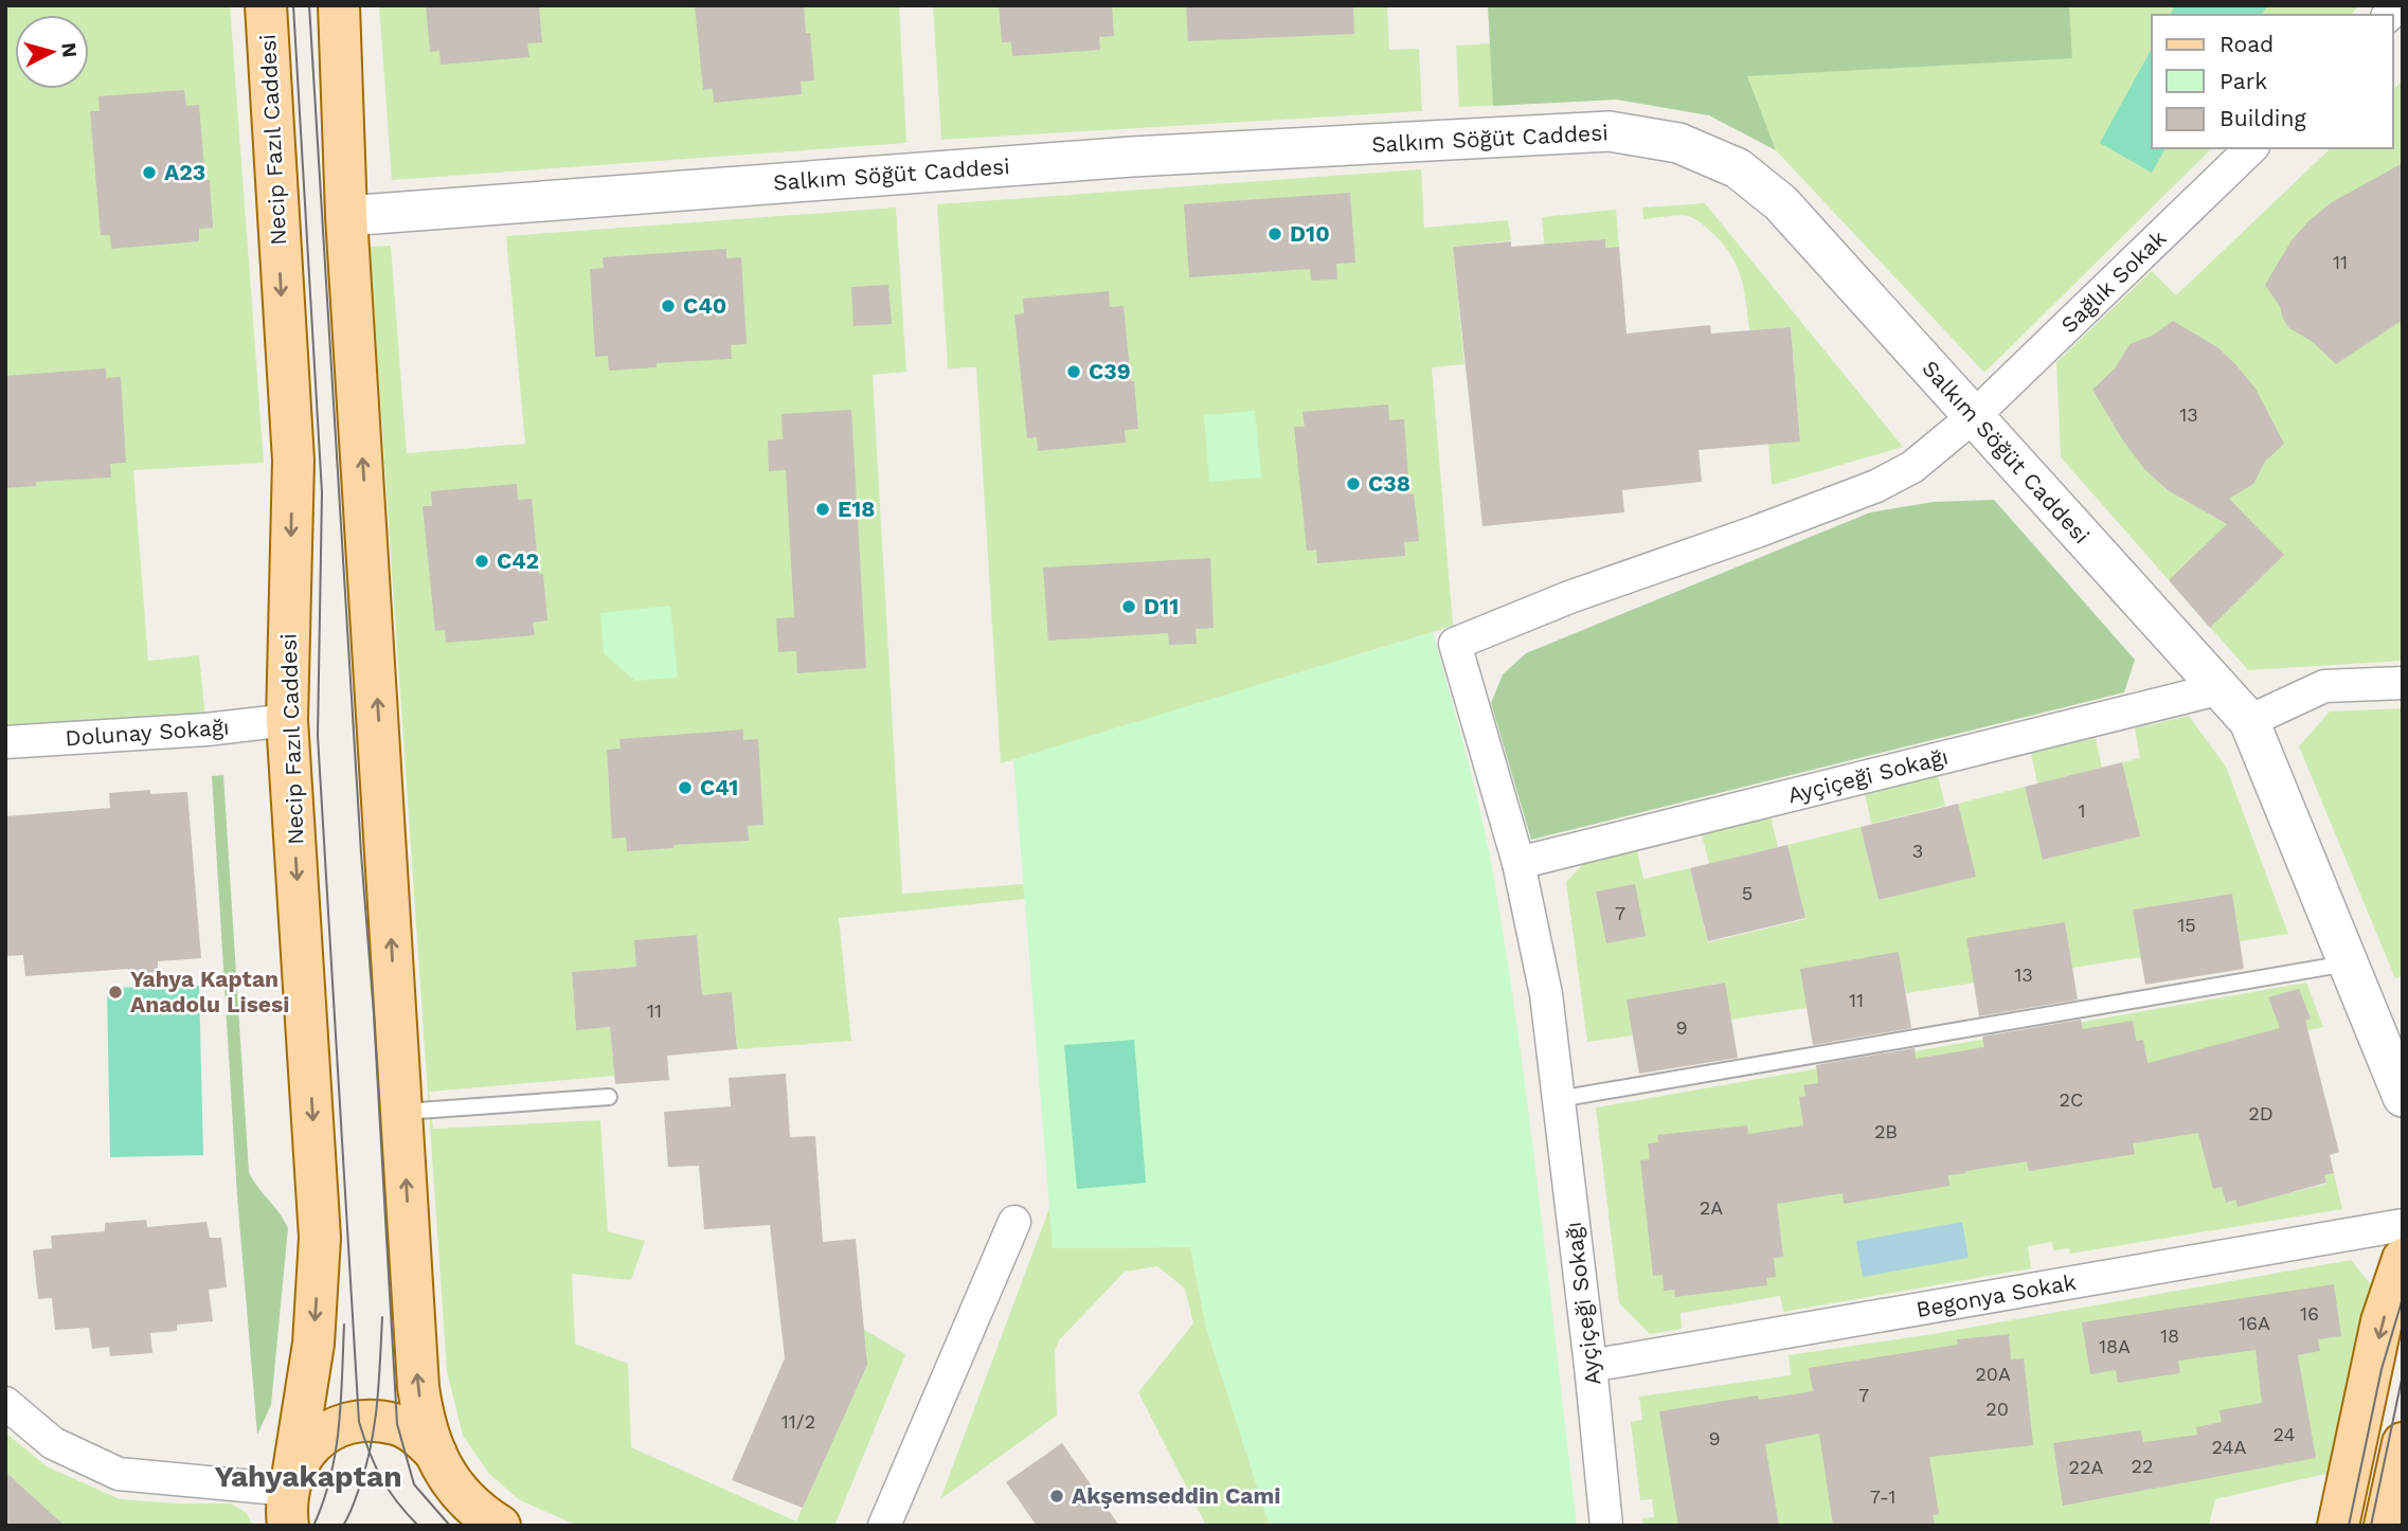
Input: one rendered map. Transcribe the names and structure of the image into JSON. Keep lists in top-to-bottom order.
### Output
{
  "streets": {
    "main road": ["Necip Fazıl Caddesi"],
    "street": [
      "Salkım Söğüt Caddesi",
      "Sağlık Sokak",
      "Dolunay Sokağı",
      "Ayçiçeği Sokağı",
      "Begonya Sokak"
    ]
  },
  "crossings": [
    ["Salkım Söğüt Caddesi", "Sağlık Sokak"],
    ["Salkım Söğüt Caddesi", "Ayçiçeği Sokağı"],
    ["Necip Fazıl Caddesi", "Dolunay Sokağı"],
    ["Sağlık Sokak", "Ayçiçeği Sokağı"],
    ["Ayçiçeği Sokağı", "Begonya Sokak"]
  ],
  "districts": ["Yahyakaptan"],
  "places": [
    "A23",
    "D10",
    "C40",
    "C39",
    "C38",
    "E18",
    "C42",
    "D11",
    "C41",
    "Yahya Kaptan Anadolu Lisesi",
    "Akşemseddin Cami"
  ],
  "house_numbers": [
    "11",
    "13",
    "1",
    "3",
    "5",
    "7",
    "15",
    "13",
    "11",
    "11",
    "9",
    "2C",
    "2D",
    "2B",
    "2A",
    "16",
    "16A",
    "18",
    "18A",
    "20A",
    "7",
    "20",
    "11/2",
    "24",
    "9",
    "24A",
    "22",
    "22A",
    "7-1"
  ],
  "legend": ["Road", "Park", "Building"],
  "north": "right"
}
